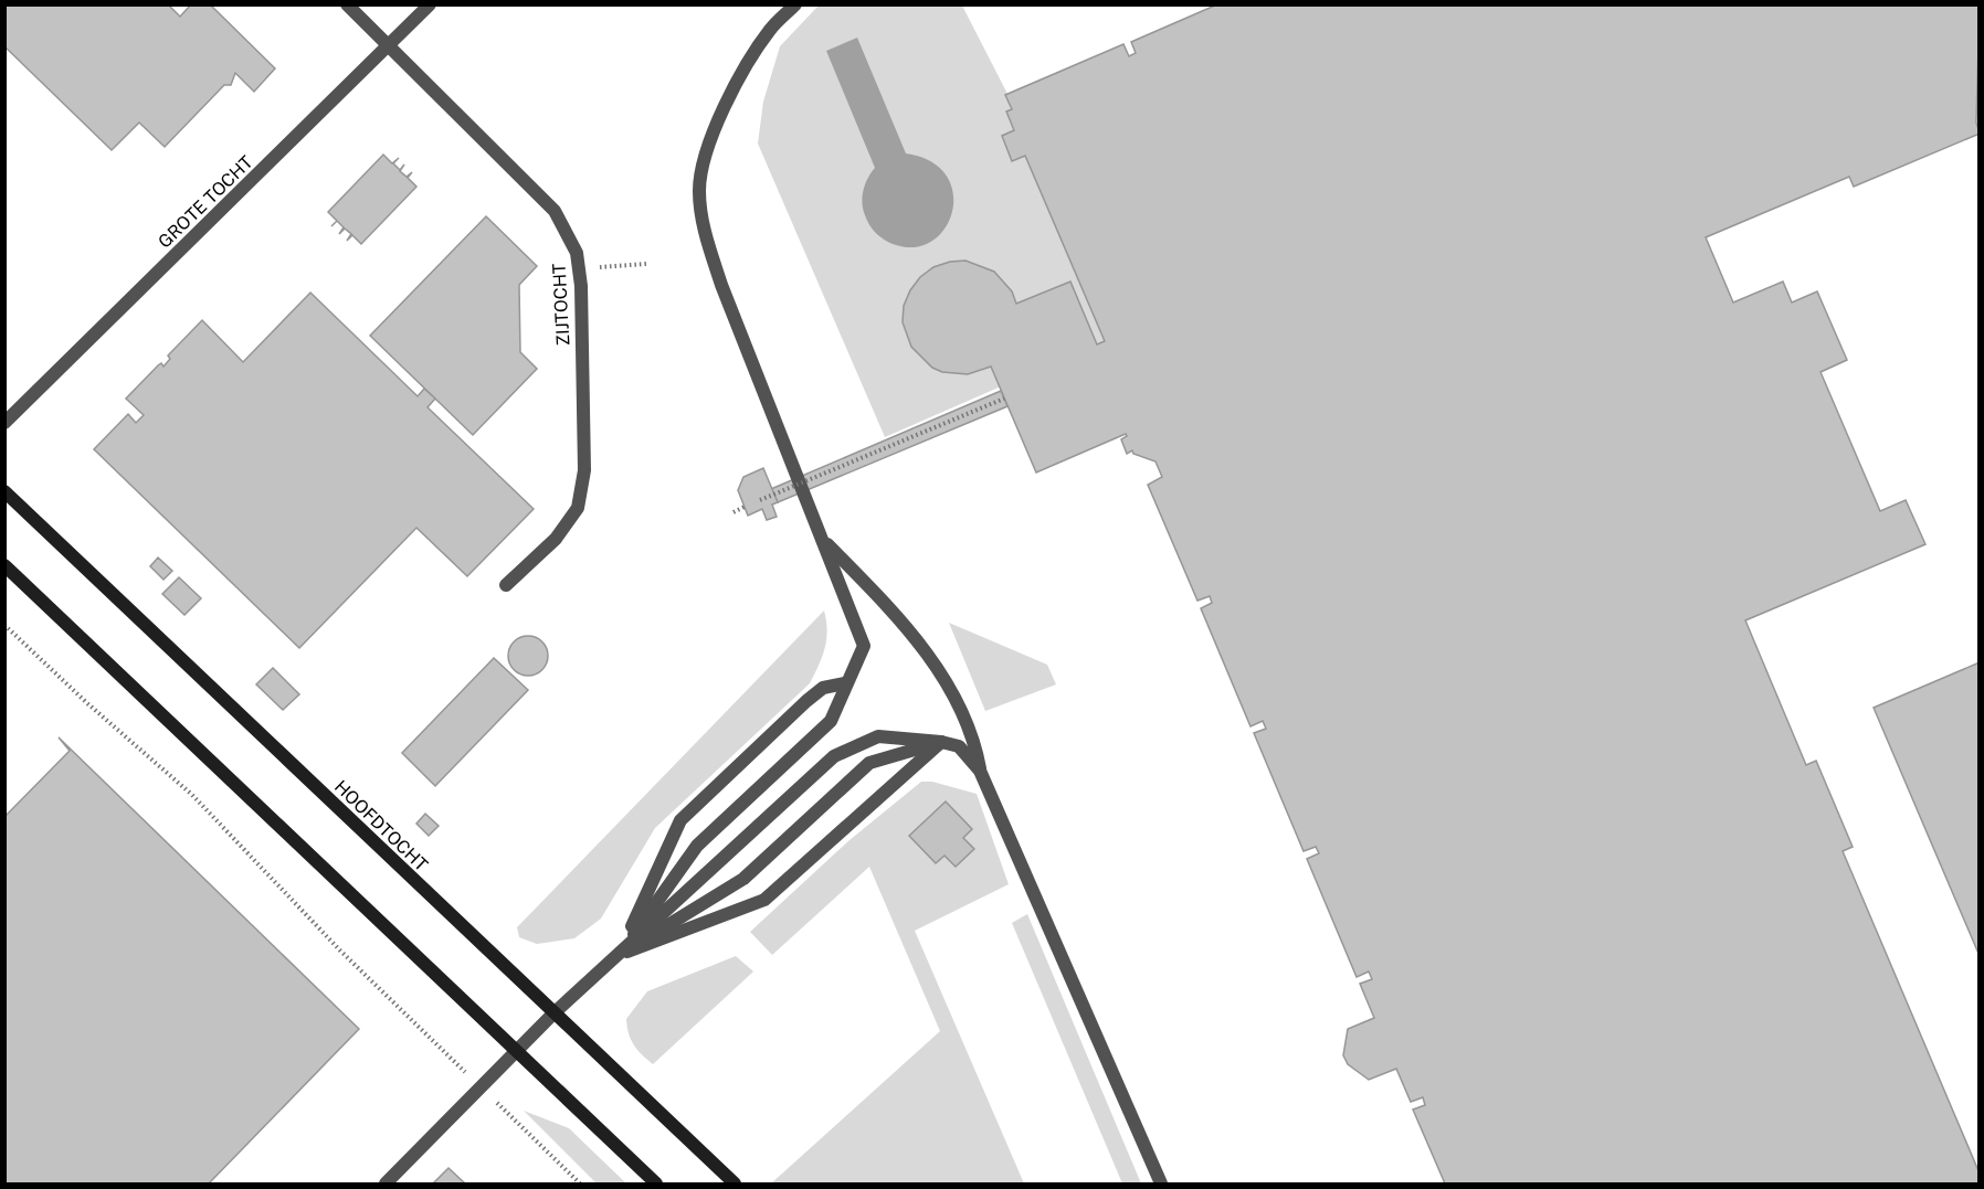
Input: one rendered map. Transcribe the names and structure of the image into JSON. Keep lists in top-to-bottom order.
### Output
{
  "streets": {
    "main road": ["HOOFDTOCHT"],
    "street": ["GROTE TOCHT", "ZIJTOCHT"]
  },
  "crossings": [
    ["GROTE TOCHT", "ZIJTOCHT"]
  ]
}
